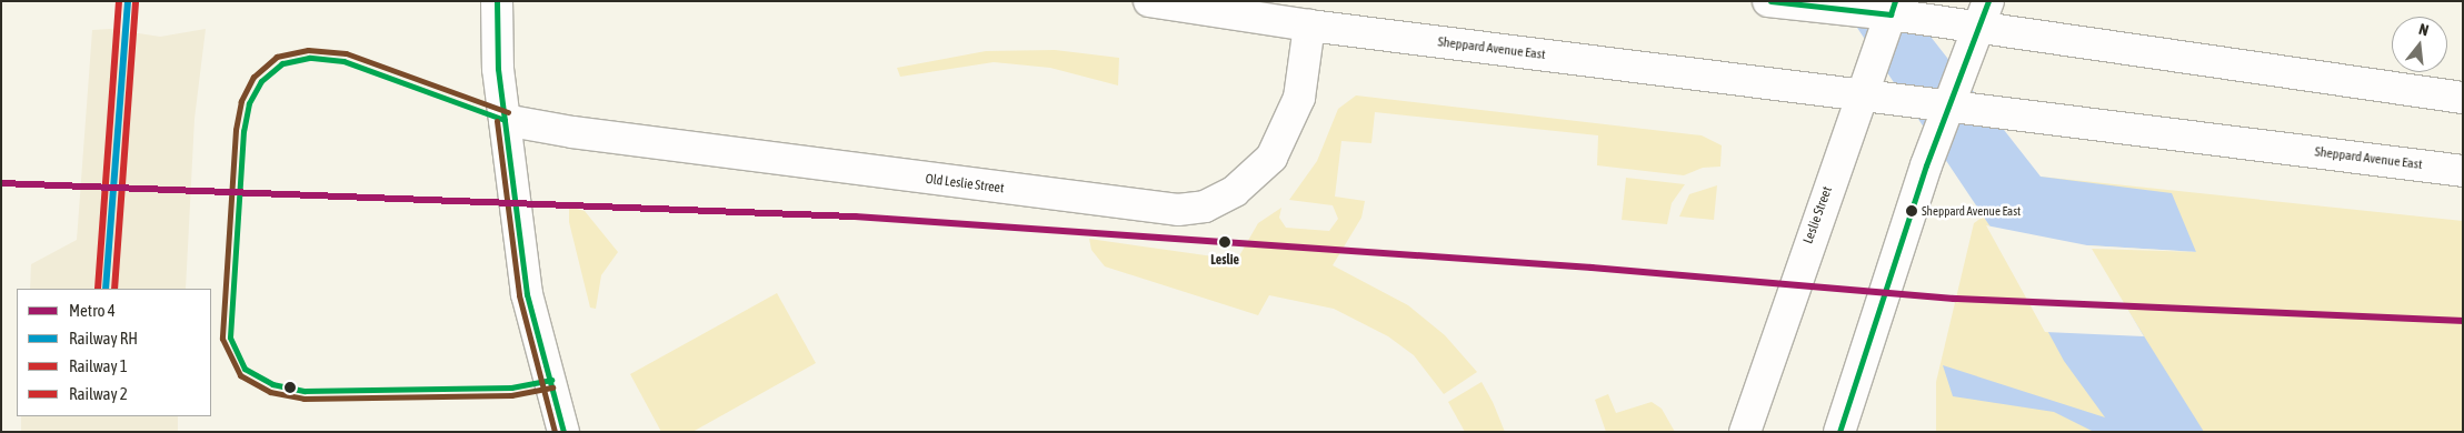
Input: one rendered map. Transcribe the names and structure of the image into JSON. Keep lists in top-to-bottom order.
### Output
{
  "streets": {
    "main road": ["Sheppard Avenue East", "Old Leslie Street", "Leslie Street"]
  },
  "crossings": [
    ["Sheppard Avenue East", "Old Leslie Street"],
    ["Sheppard Avenue East", "Leslie Street"]
  ],
  "places": ["Sheppard Avenue East", "Leslie"],
  "lines": [
    "rail line RH",
    "rail line 2",
    "rail line 1",
    "metro line 4"
  ],
  "legend": [
    "Metro 4",
    "Railway RH",
    "Railway 1",
    "Railway 2"
  ],
  "north": "top"
}
